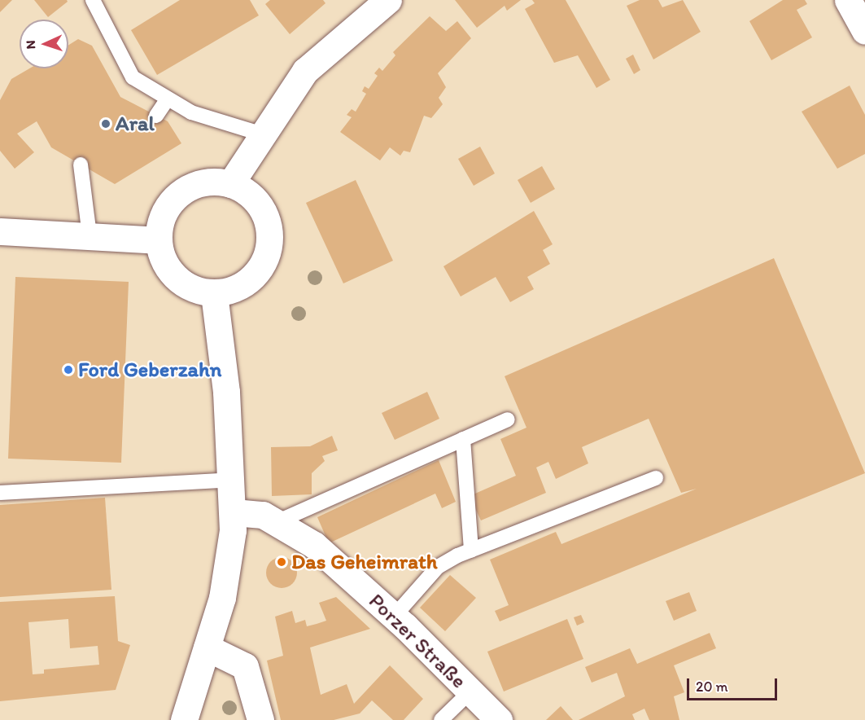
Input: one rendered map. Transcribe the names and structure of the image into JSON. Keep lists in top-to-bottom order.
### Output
{
  "streets": {
    "main road": ["Porzer Straße"]
  },
  "places": ["Aral", "Ford Geberzahn", "Das Geheimrath"],
  "scale_bar": "20 m",
  "north": "left"
}
